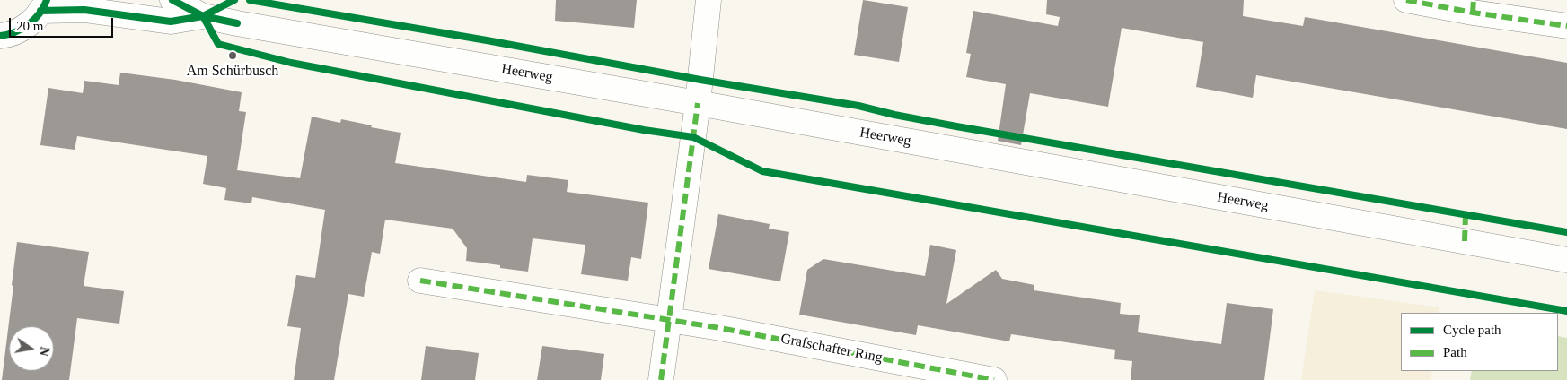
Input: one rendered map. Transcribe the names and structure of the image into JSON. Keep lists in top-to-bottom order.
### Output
{
  "streets": {
    "street": ["Heerweg", "Grafschafter Ring"]
  },
  "places": ["Am Schürbusch"],
  "legend": ["Cycle path", "Path"],
  "scale_bar": "20 m",
  "north": "right"
}
